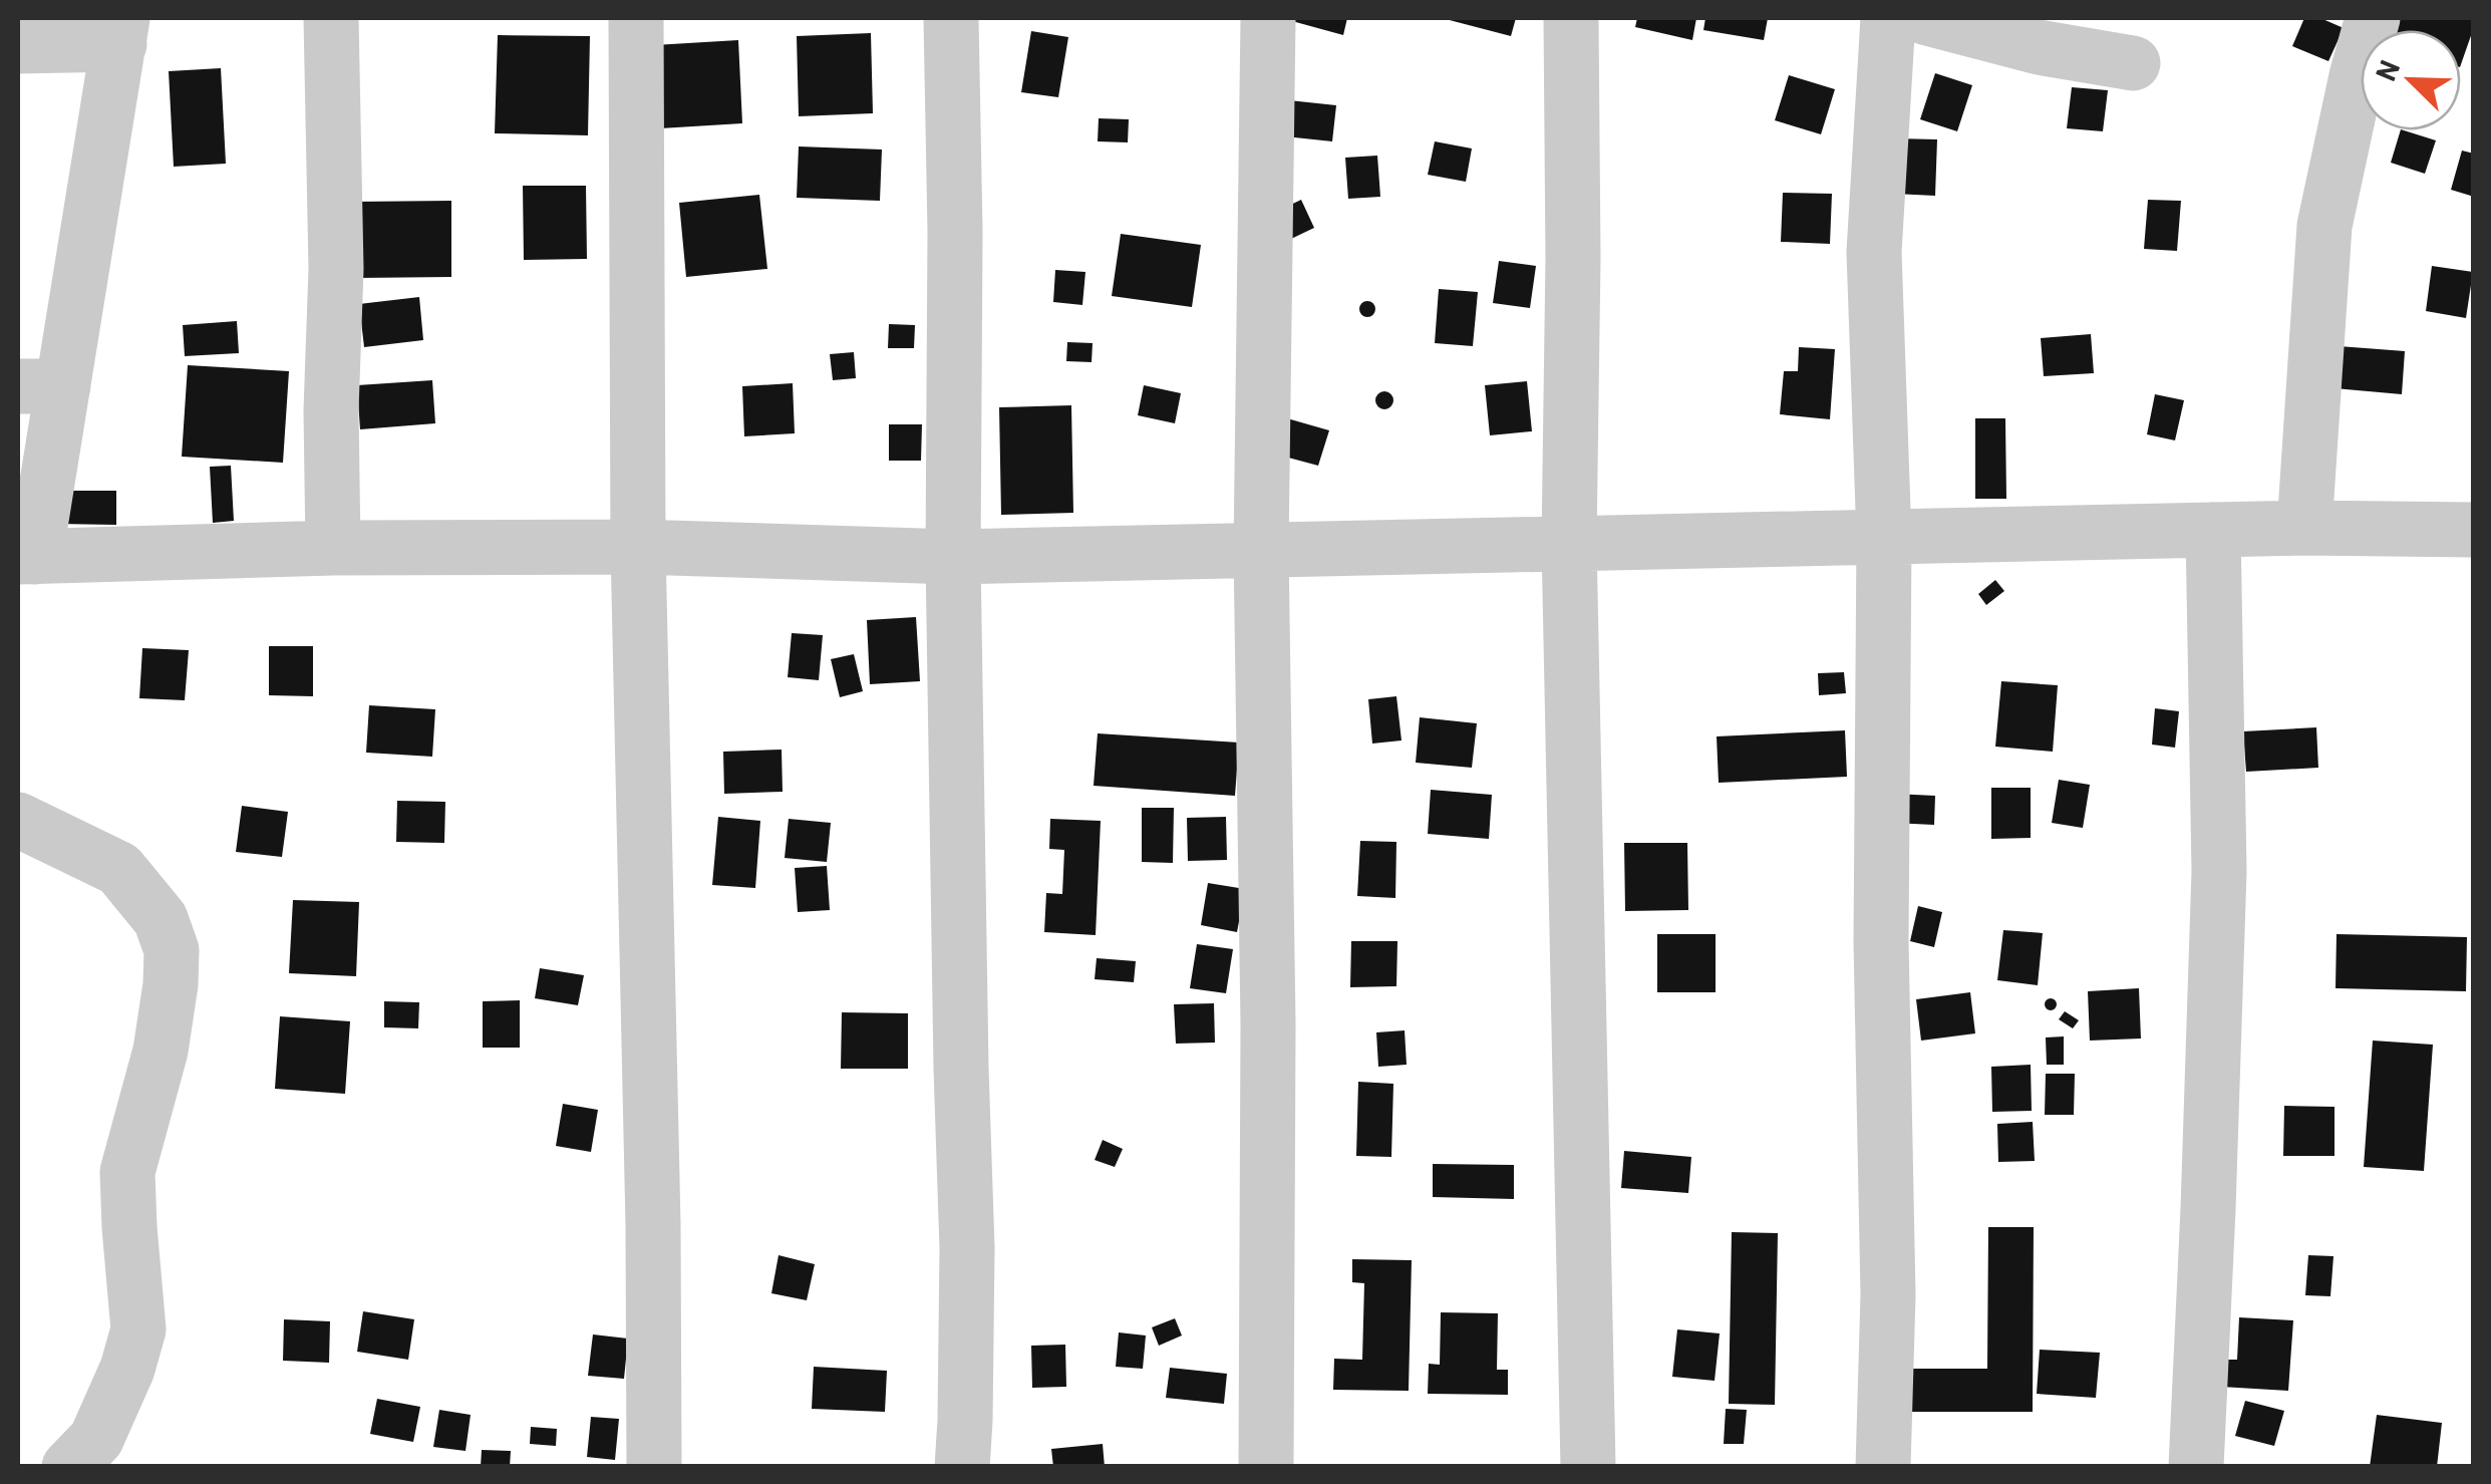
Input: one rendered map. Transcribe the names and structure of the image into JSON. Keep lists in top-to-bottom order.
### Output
{
  "north": "top left"
}
